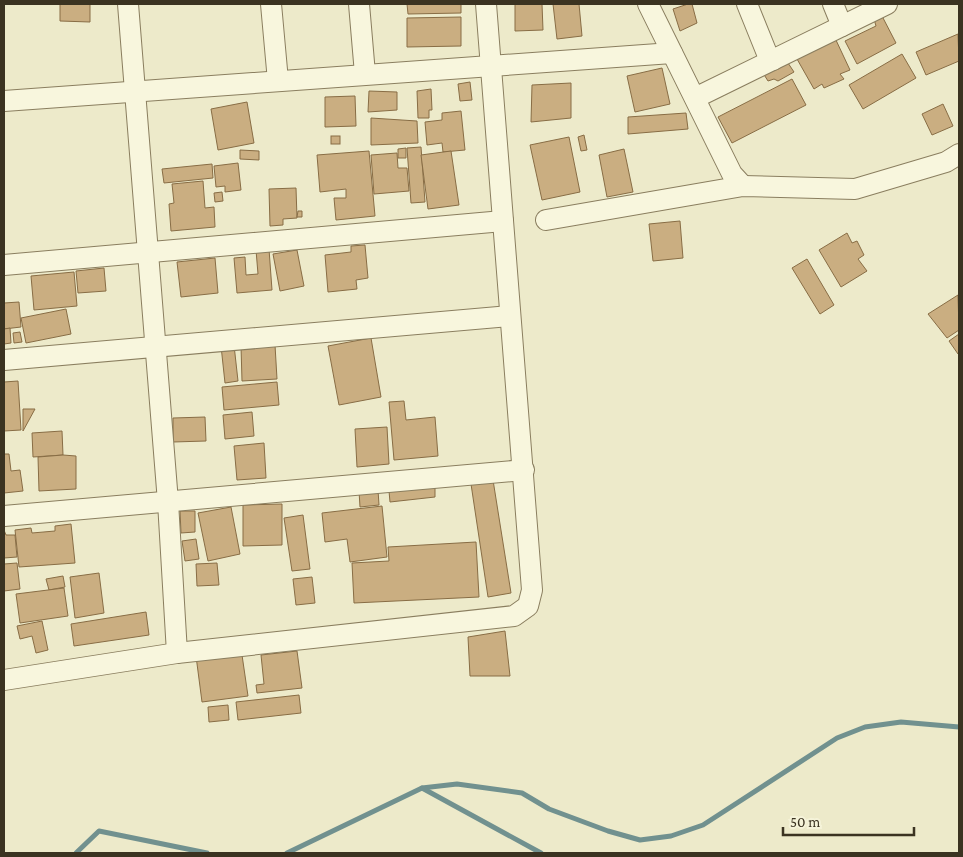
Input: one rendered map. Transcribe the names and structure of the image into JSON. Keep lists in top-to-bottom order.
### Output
{
  "scale_bar": "50 m"
}
